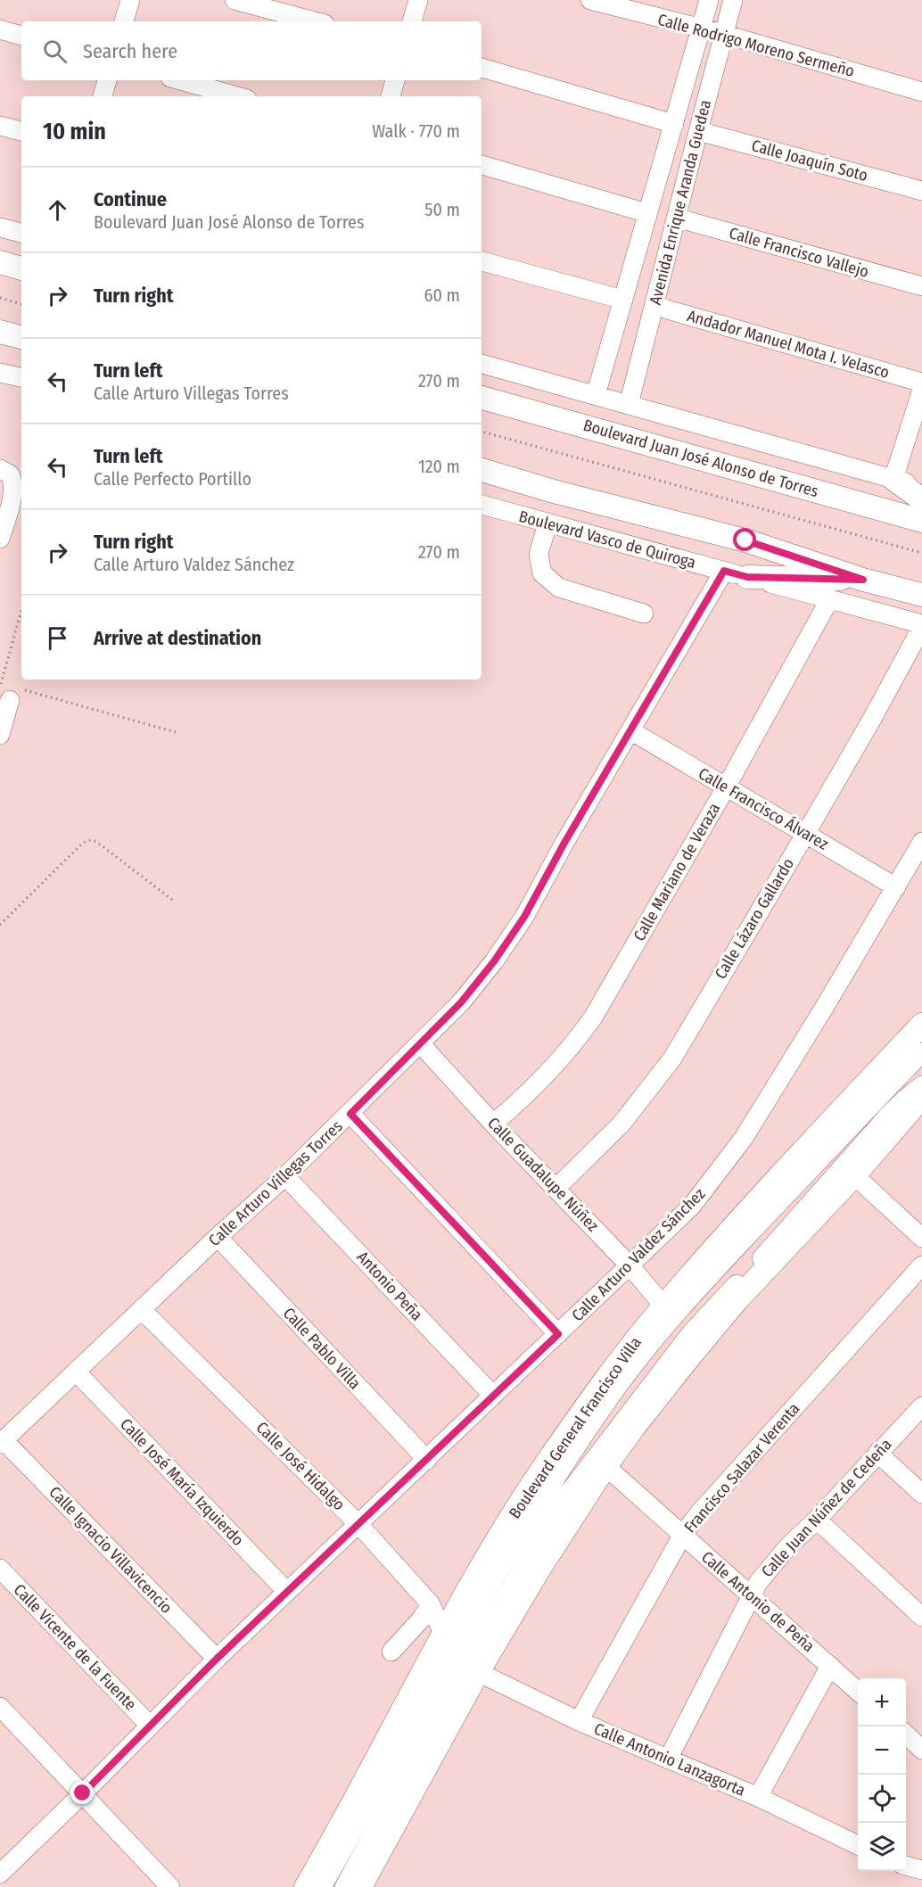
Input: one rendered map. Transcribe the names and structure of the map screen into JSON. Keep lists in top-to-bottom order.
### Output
{
  "streets": {
    "main road": ["Boulevard Juan José Alonso de Torres", "Boulevard General Francisco Villa"],
    "street": [
      "Calle Rodrigo Moreno Sermeño",
      "Calle Joaquín Soto",
      "Avenida Enrique Aranda Guedea",
      "Calle Francisco Vallejo",
      "Andador Manuel Mota I. Velasco",
      "Boulevard Vasco de Quiroga",
      "Calle Francisco Álvarez",
      "Calle Mariano de Veraza",
      "Calle Lázaro Gallardo",
      "Calle Guadalupe Núñez",
      "Calle Arturo Villegas Torres",
      "Calle Arturo Valdez Sánchez",
      "Antonio Peña",
      "Calle Pablo Villa",
      "Calle José Hidalgo",
      "Francisco Salazar Verenta",
      "Calle José María Izquierdo",
      "Calle Juan Núñez de Cedeña",
      "Calle Ignacio Villavicencio",
      "Calle Antonio de Peña",
      "Calle Vicente de la Fuente",
      "Calle Antonio Lanzagorta"
    ]
  },
  "crossings": [
    ["Calle Rodrigo Moreno Sermeño", "Avenida Enrique Aranda Guedea"],
    ["Calle Joaquín Soto", "Avenida Enrique Aranda Guedea"],
    ["Avenida Enrique Aranda Guedea", "Calle Francisco Vallejo"],
    ["Avenida Enrique Aranda Guedea", "Andador Manuel Mota I. Velasco"],
    ["Boulevard Vasco de Quiroga", "Calle Mariano de Veraza"],
    ["Boulevard Vasco de Quiroga", "Calle Lázaro Gallardo"],
    ["Boulevard Vasco de Quiroga", "Calle Arturo Villegas Torres"],
    ["Calle Francisco Álvarez", "Calle Mariano de Veraza"],
    ["Calle Francisco Álvarez", "Calle Lázaro Gallardo"],
    ["Calle Francisco Álvarez", "Calle Arturo Villegas Torres"],
    ["Calle Francisco Álvarez", "Calle Arturo Valdez Sánchez"],
    ["Calle Mariano de Veraza", "Calle Guadalupe Núñez"],
    ["Calle Lázaro Gallardo", "Calle Guadalupe Núñez"],
    ["Calle Guadalupe Núñez", "Calle Arturo Villegas Torres"],
    ["Calle Guadalupe Núñez", "Calle Arturo Valdez Sánchez"],
    ["Calle Guadalupe Núñez", "Boulevard General Francisco Villa"],
    ["Calle Arturo Villegas Torres", "Antonio Peña"],
    ["Calle Arturo Villegas Torres", "Calle Pablo Villa"],
    ["Calle Arturo Villegas Torres", "Calle José Hidalgo"],
    ["Calle Arturo Villegas Torres", "Calle José María Izquierdo"],
    ["Calle Arturo Villegas Torres", "Calle Ignacio Villavicencio"],
    ["Calle Arturo Valdez Sánchez", "Antonio Peña"],
    ["Calle Arturo Valdez Sánchez", "Calle Pablo Villa"],
    ["Calle Arturo Valdez Sánchez", "Calle José Hidalgo"],
    ["Calle Arturo Valdez Sánchez", "Calle José María Izquierdo"],
    ["Calle Arturo Valdez Sánchez", "Calle Ignacio Villavicencio"],
    ["Calle Arturo Valdez Sánchez", "Calle Vicente de la Fuente"],
    ["Boulevard General Francisco Villa", "Calle José Hidalgo"],
    ["Francisco Salazar Verenta", "Calle Antonio de Peña"],
    ["Francisco Salazar Verenta", "Calle Antonio Lanzagorta"],
    ["Calle Juan Núñez de Cedeña", "Calle Antonio de Peña"],
    ["Calle Juan Núñez de Cedeña", "Calle Antonio Lanzagorta"]
  ],
  "page": {
    "search": "Search here",
    "heading": ["10 min", "Walk · 770 m"],
    "list": [
      ["Continue", "Boulevard Juan José Alonso de Torres", "50 m"],
      ["Turn right", "60 m"],
      ["Turn left", "Calle Arturo Villegas Torres", "270 m"],
      ["Turn left", "Calle Perfecto Portillo", "120 m"],
      ["Turn right", "Calle Arturo Valdez Sánchez", "270 m"],
      "Arrive at destination"
    ],
    "map_buttons": ["+", "−"]
  }
}
